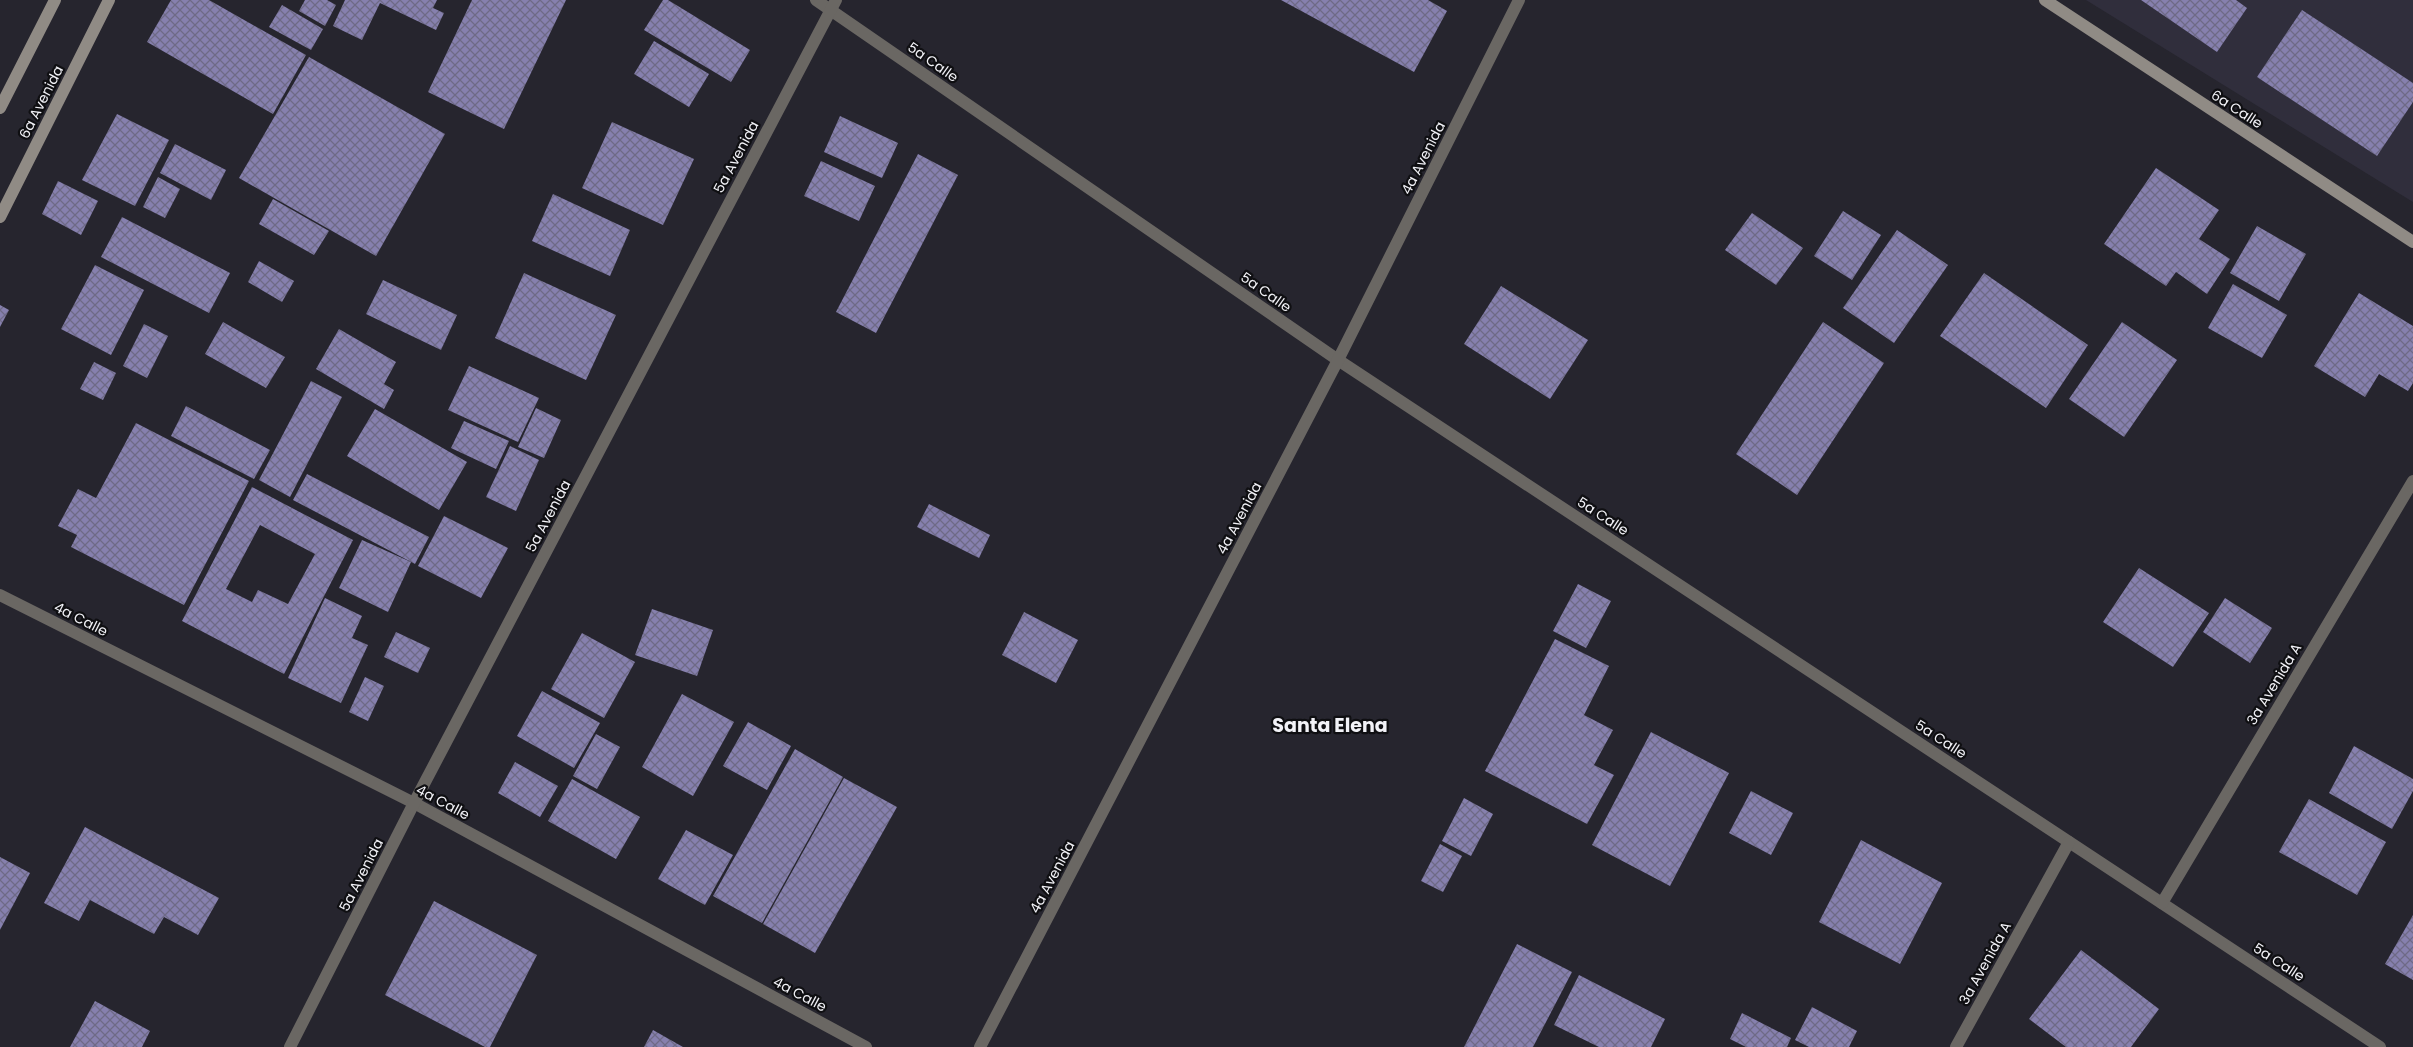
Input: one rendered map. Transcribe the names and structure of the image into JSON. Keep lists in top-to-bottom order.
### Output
{
  "streets": {
    "main road": ["6a Avenida", "6a Calle"],
    "street": [
      "5a Calle",
      "5a Avenida",
      "4a Avenida",
      "4a Calle",
      "3a Avenida A"
    ]
  },
  "crossings": [
    ["5a Calle", "5a Avenida"],
    ["5a Calle", "4a Avenida"],
    ["5a Calle", "3a Avenida A"],
    ["5a Avenida", "4a Calle"]
  ],
  "districts": ["Santa Elena"]
}
